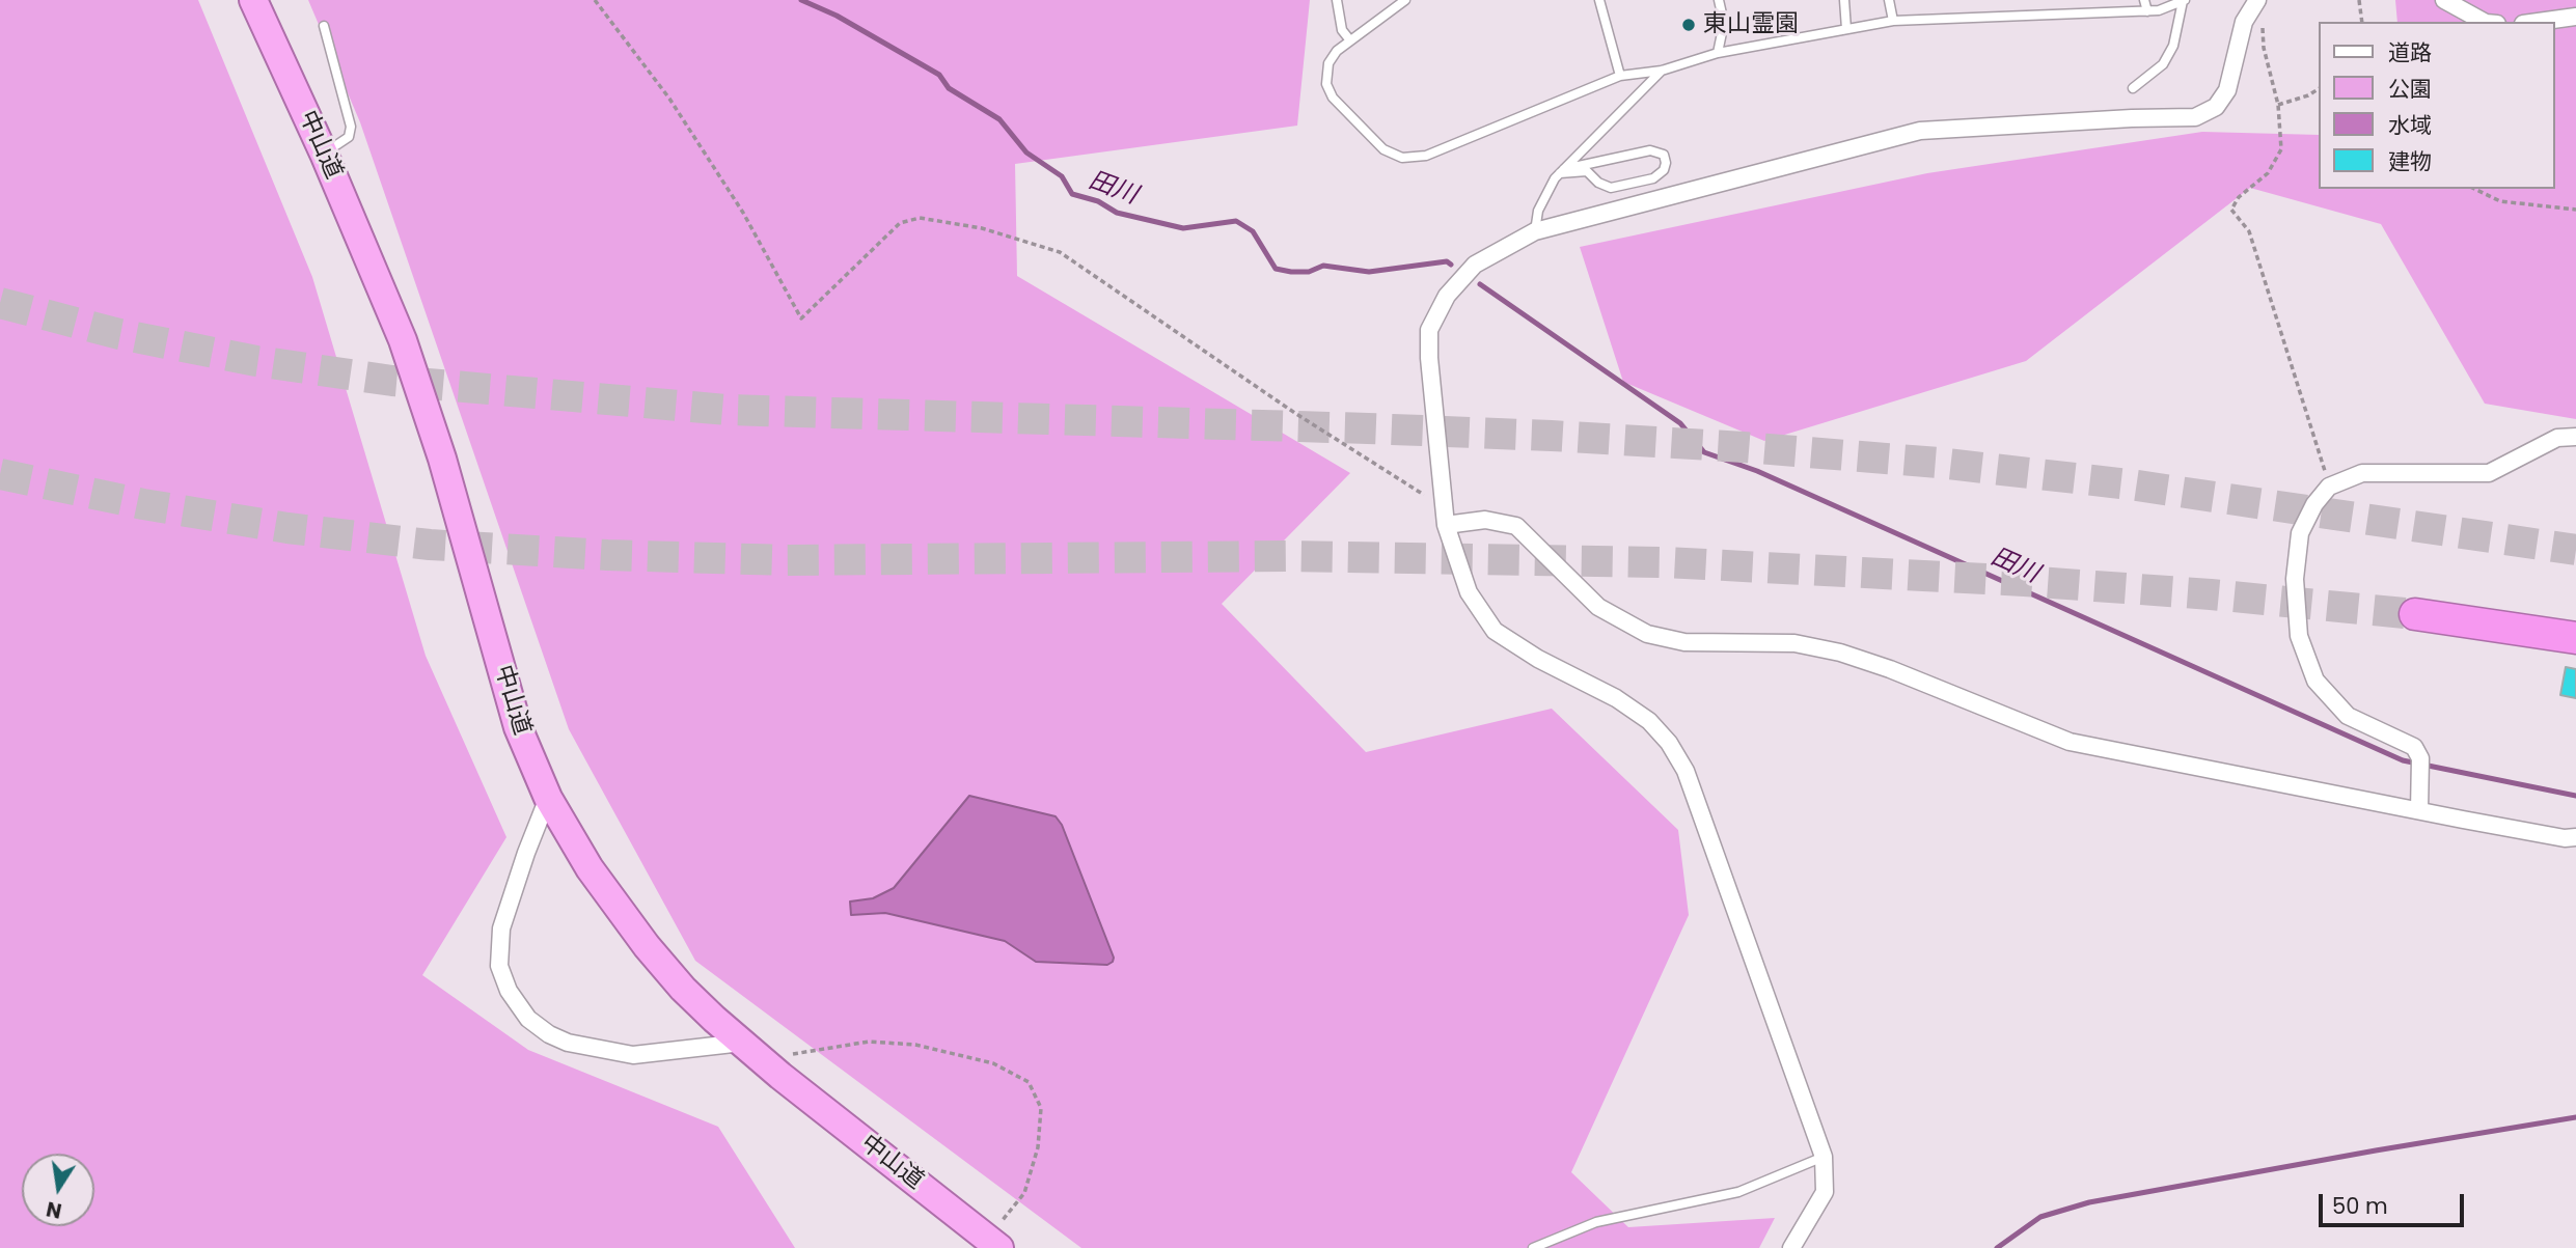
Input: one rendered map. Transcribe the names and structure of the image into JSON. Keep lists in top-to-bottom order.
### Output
{
  "streets": {
    "highway": ["中山道"]
  },
  "water": ["田川"],
  "places": ["東山霊園"],
  "legend": [
    "道路",
    "公園",
    "水域",
    "建物"
  ],
  "scale_bar": "50 m",
  "north": "bottom"
}
